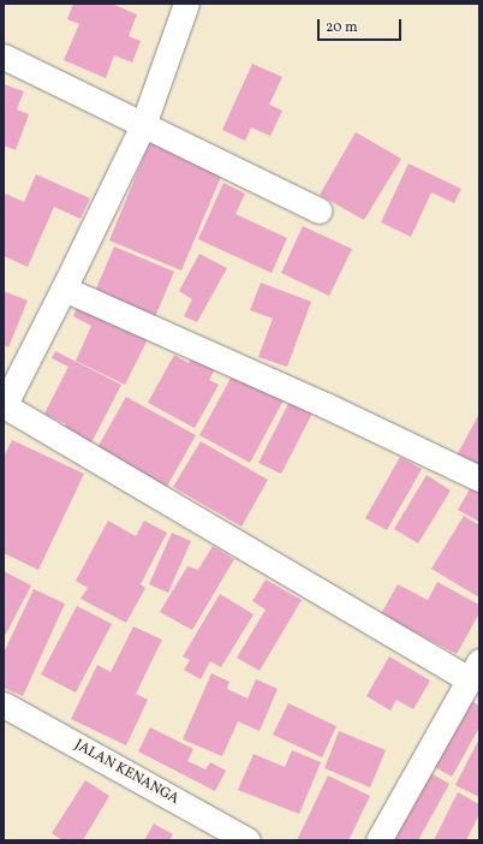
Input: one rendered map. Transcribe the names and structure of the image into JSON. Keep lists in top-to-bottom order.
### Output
{
  "streets": {
    "street": ["JALAN KENANGA"]
  },
  "scale_bar": "20 m"
}
